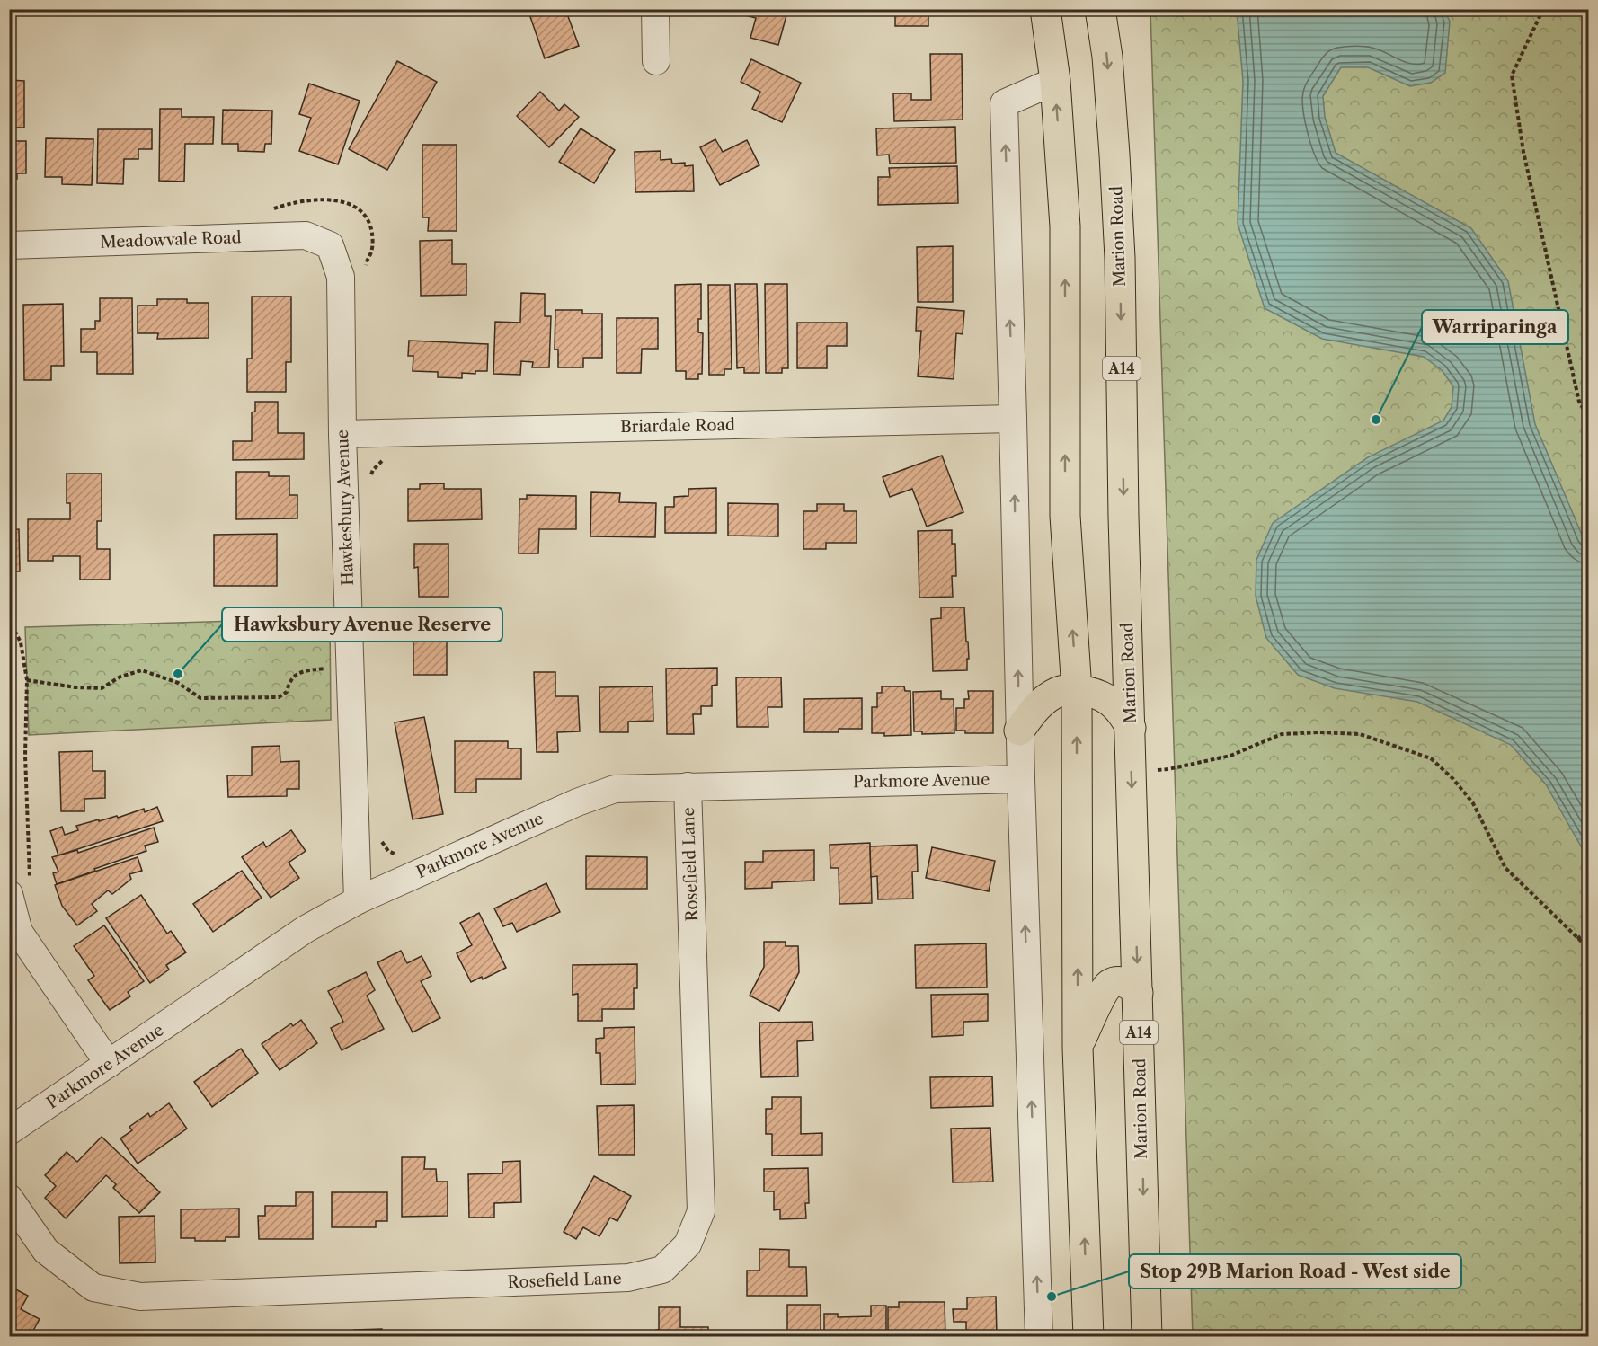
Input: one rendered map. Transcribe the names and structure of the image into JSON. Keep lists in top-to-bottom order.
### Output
{
  "streets": {
    "main road": ["Marion Road", "A14"],
    "street": [
      "Meadowvale Road",
      "Briardale Road",
      "Hawkesbury Avenue",
      "Parkmore Avenue",
      "Rosefield Lane"
    ]
  },
  "crossings": [
    ["Meadowvale Road", "Hawkesbury Avenue"],
    ["Briardale Road", "Hawkesbury Avenue"],
    ["Hawkesbury Avenue", "Parkmore Avenue"],
    ["Parkmore Avenue", "Rosefield Lane"]
  ],
  "places": ["Warriparinga", "Hawksbury Avenue Reserve", "Stop 29B Marion Road - West side"]
}
